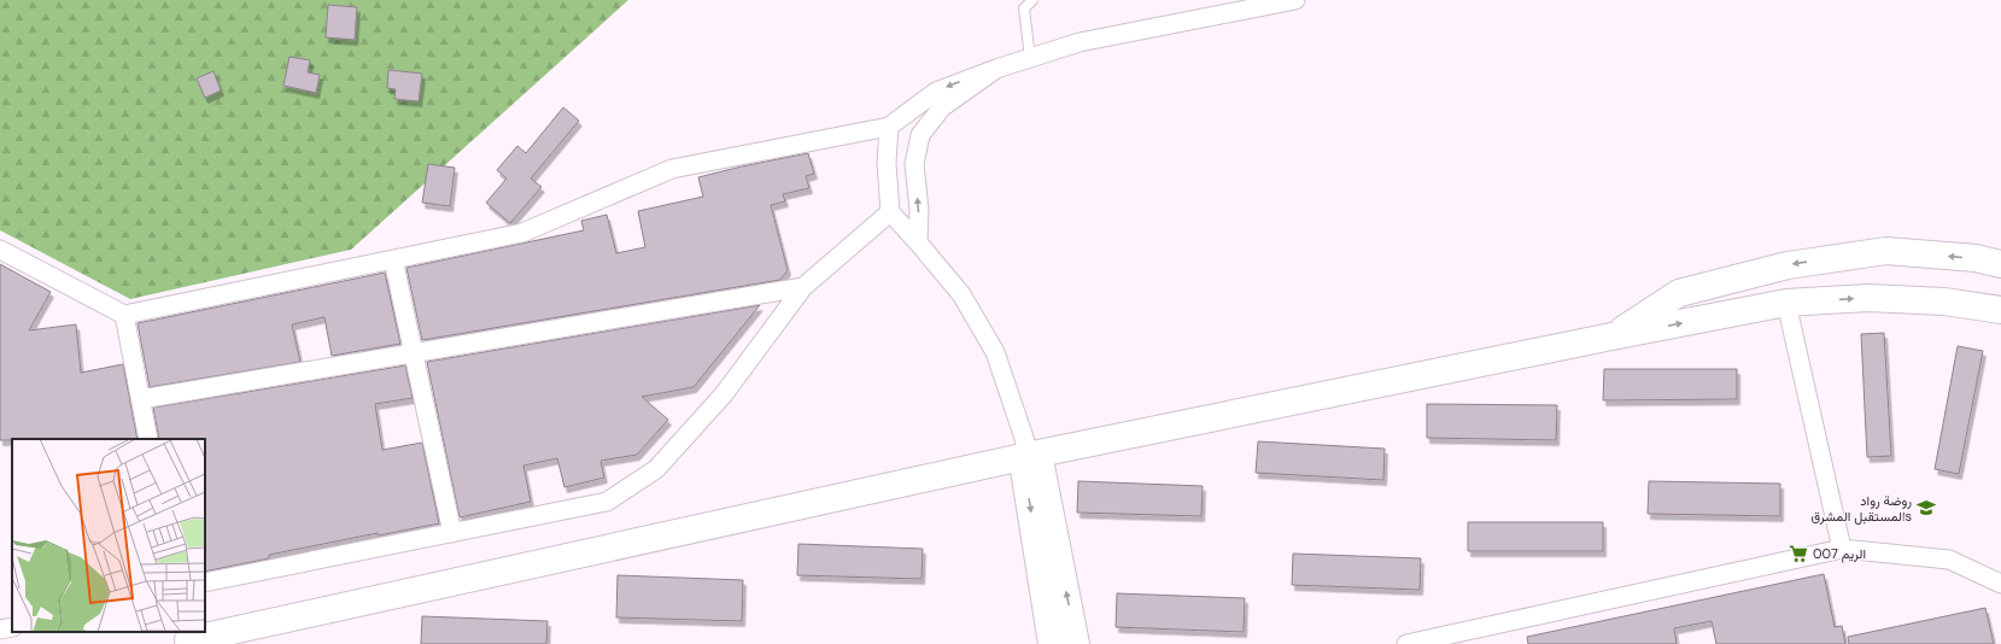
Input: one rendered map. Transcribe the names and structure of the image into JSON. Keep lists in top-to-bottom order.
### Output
{
  "places": {
    "school or university": ["روضة رواد المستقبل المشرقs"],
    "supermarket": ["الريم 007"]
  }
}
